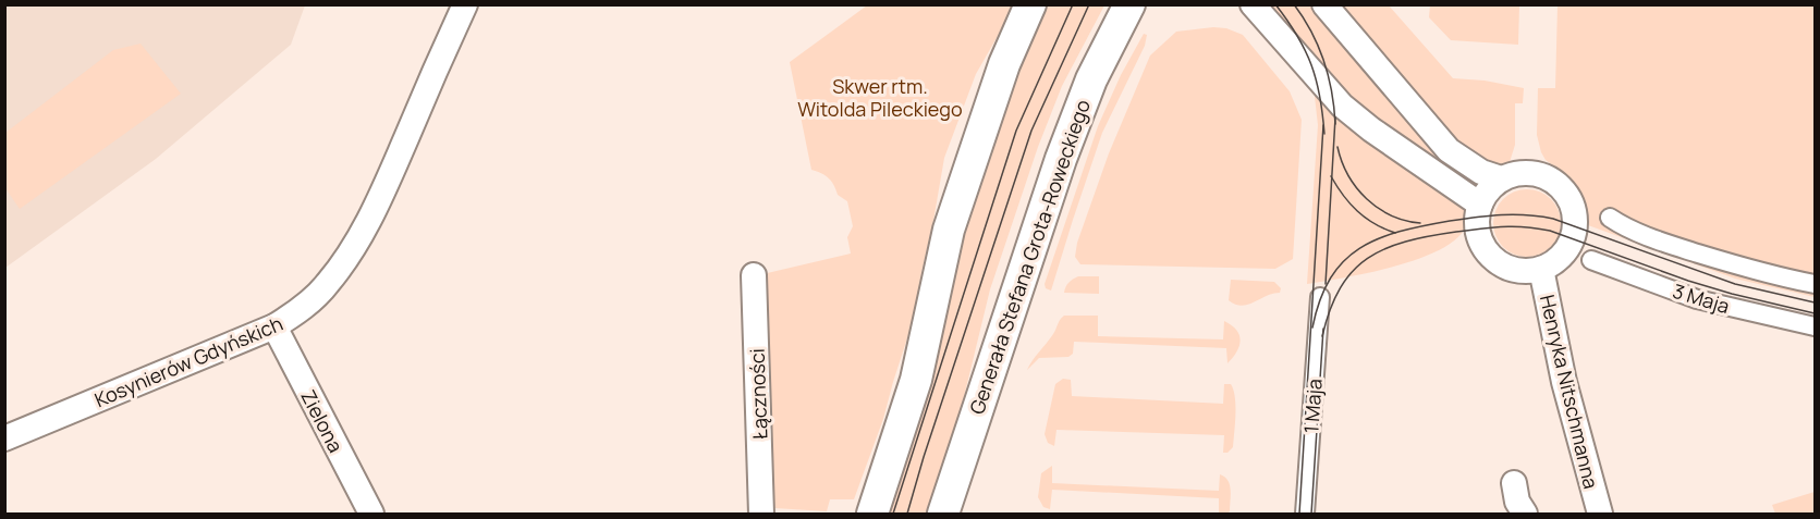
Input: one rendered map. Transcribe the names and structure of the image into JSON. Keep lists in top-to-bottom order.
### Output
{
  "streets": {
    "street": [
      "Generała Stefana Grota-Roweckiego",
      "3 Maja",
      "Kosynierów Gdyńskich",
      "Henryka Nitschmanna",
      "Łączności",
      "1 Maja",
      "Zielona"
    ]
  },
  "crossings": [
    ["Kosynierów Gdyńskich", "Zielona"]
  ],
  "parks": ["Skwer rtm. Witolda Pileckiego"]
}
